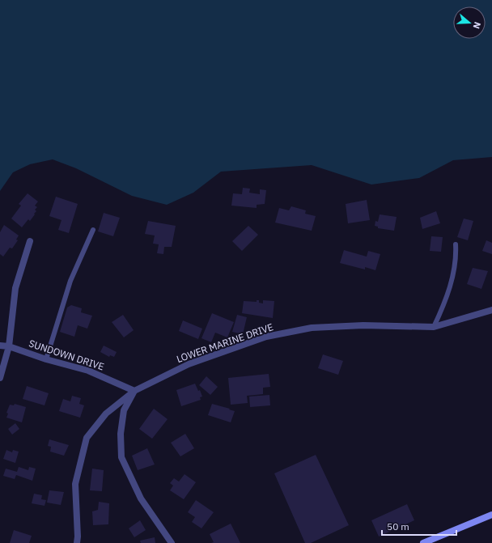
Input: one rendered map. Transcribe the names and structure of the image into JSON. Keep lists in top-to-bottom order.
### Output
{
  "streets": {
    "street": ["LOWER MARINE DRIVE", "SUNDOWN DRIVE"]
  },
  "crossings": [
    ["LOWER MARINE DRIVE", "SUNDOWN DRIVE"]
  ],
  "scale_bar": "50 m",
  "north": "right"
}
